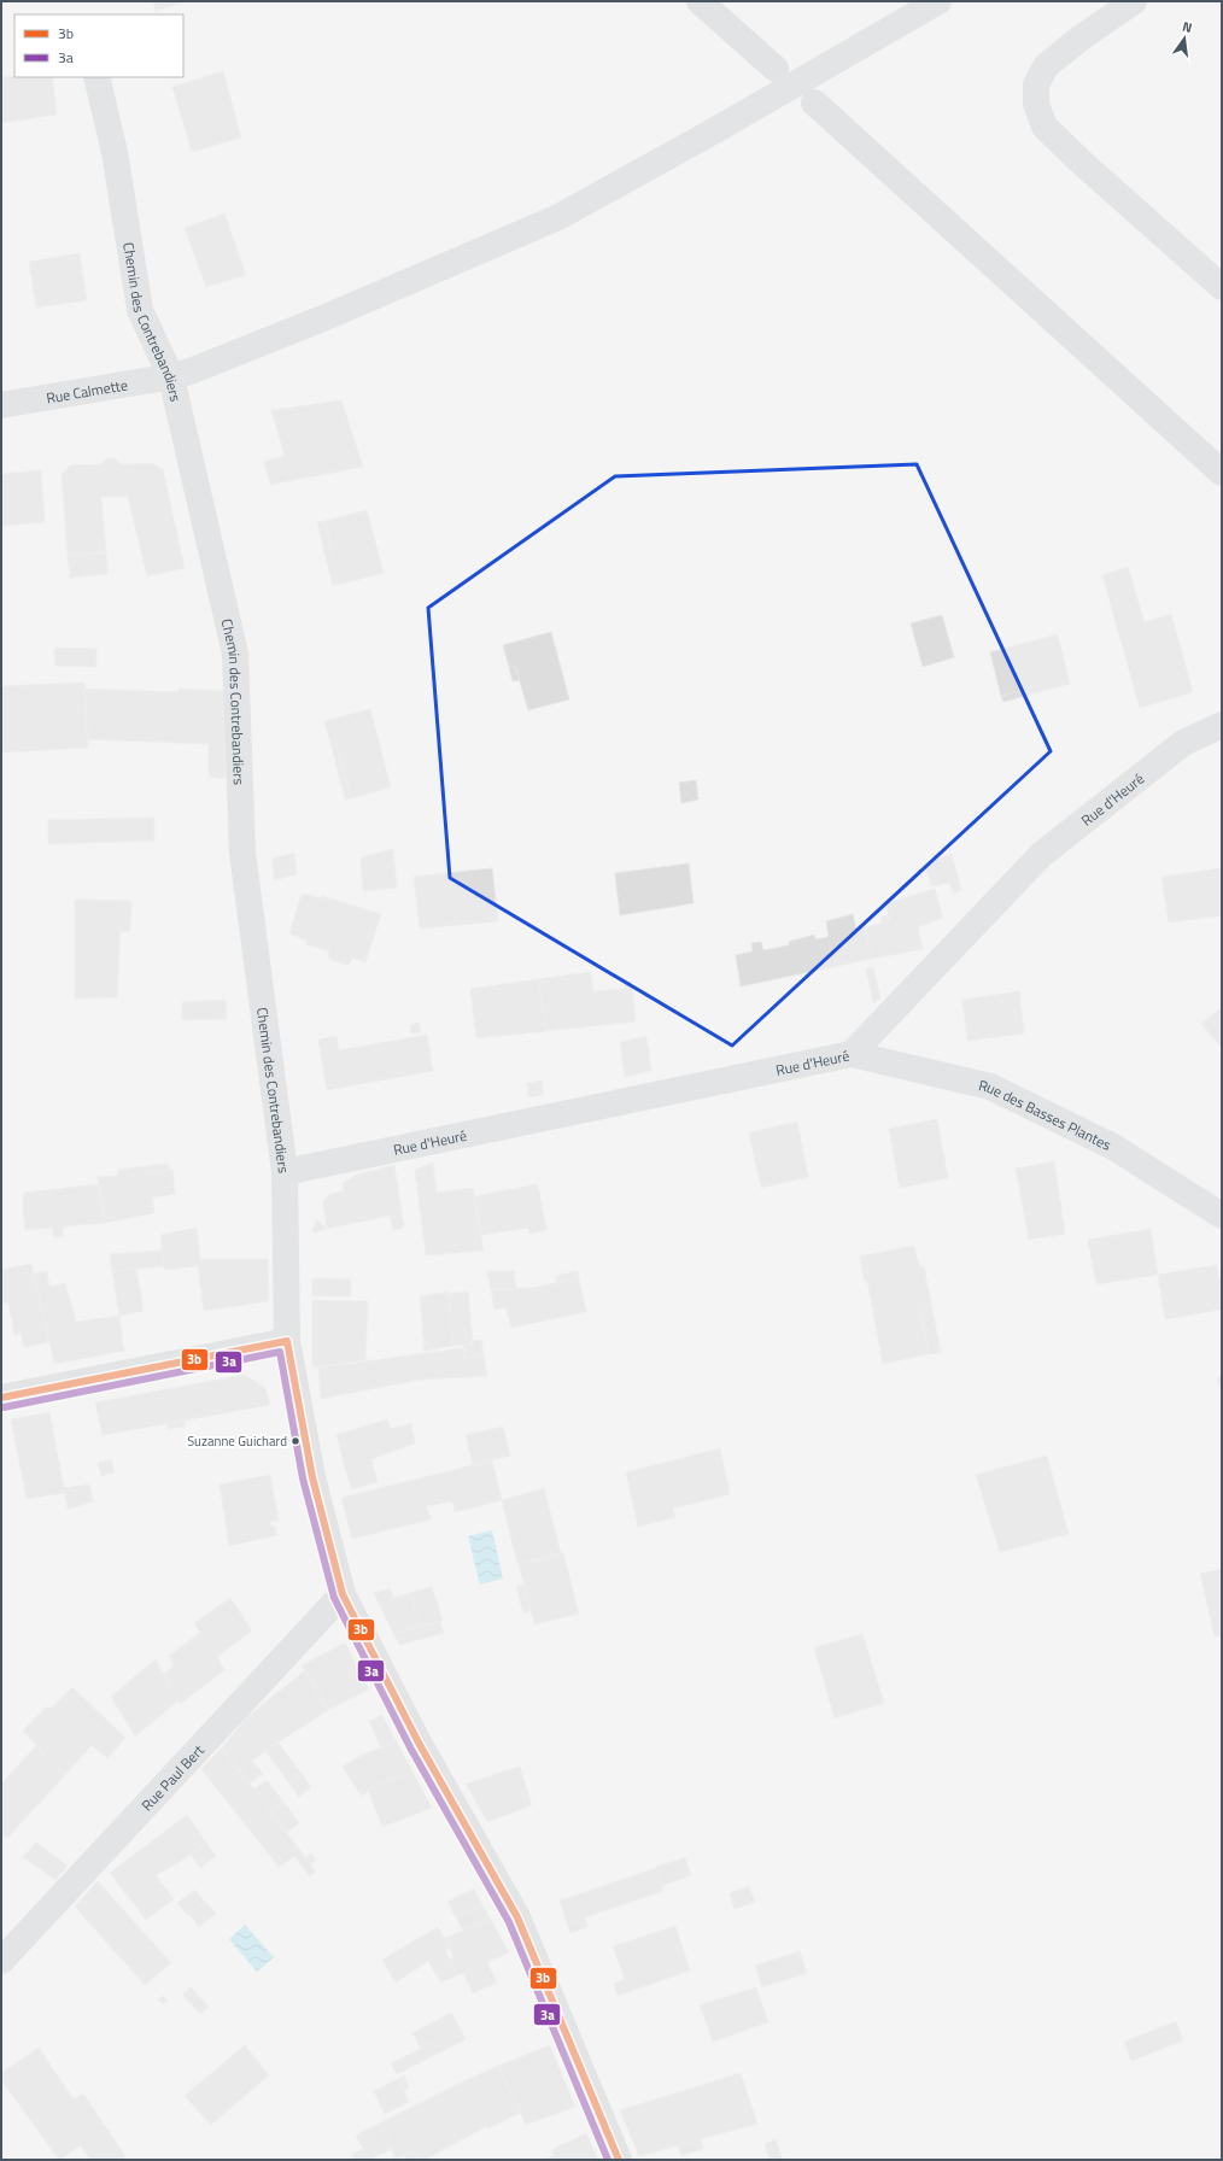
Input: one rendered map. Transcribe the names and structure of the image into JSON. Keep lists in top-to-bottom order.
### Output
{
  "streets": {
    "street": [
      "Chemin des Contrebandiers",
      "Rue Calmette",
      "Rue d'Heuré",
      "Rue des Basses Plantes",
      "Rue Paul Bert"
    ]
  },
  "crossings": [
    ["Chemin des Contrebandiers", "Rue Calmette"],
    ["Chemin des Contrebandiers", "Rue d'Heuré"],
    ["Chemin des Contrebandiers", "Rue Paul Bert"],
    ["Rue d'Heuré", "Rue des Basses Plantes"]
  ],
  "places": ["Suzanne Guichard"],
  "lines": ["transit line 3b", "transit line 3a"],
  "legend": ["3b", "3a"],
  "north": "top"
}
